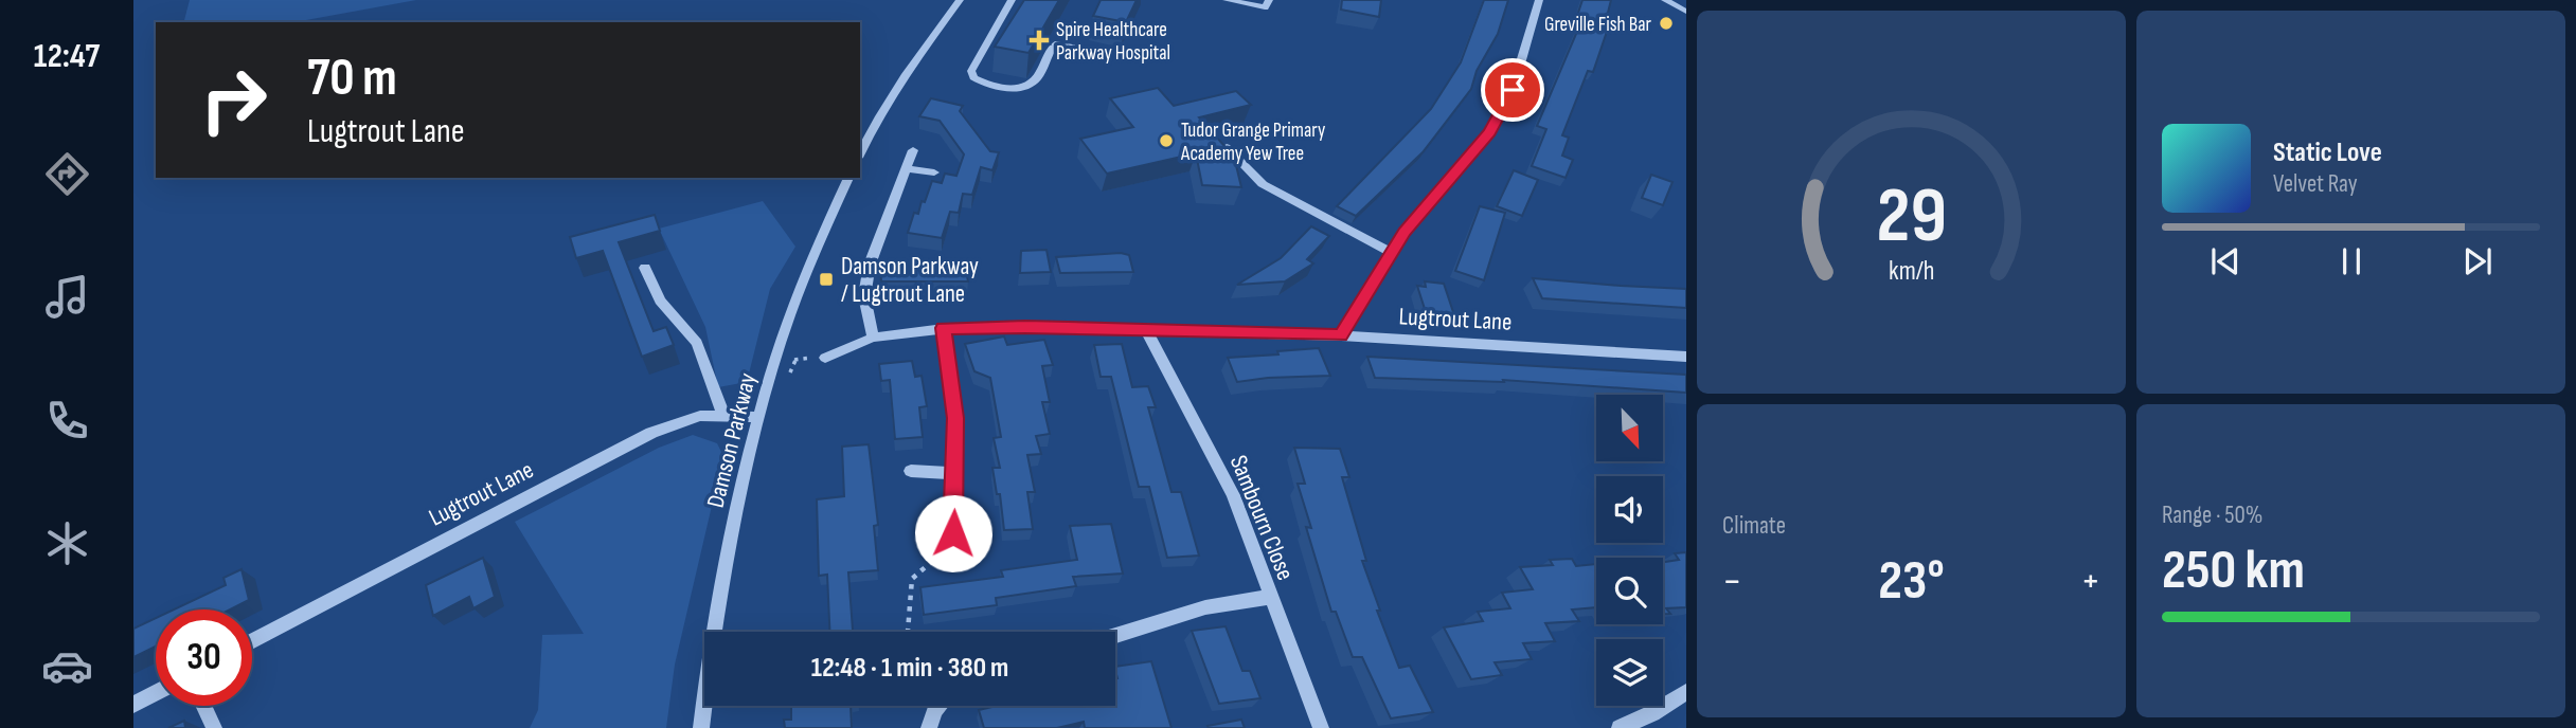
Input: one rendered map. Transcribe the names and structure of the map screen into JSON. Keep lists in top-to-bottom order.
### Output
{
  "streets": {
    "street": ["Lugtrout Lane", "Damson Parkway", "Sambourn Close"]
  },
  "crossings": [
    ["Lugtrout Lane", "Damson Parkway"],
    ["Lugtrout Lane", "Sambourn Close"]
  ],
  "places": {
    "other": ["Greville Fish Bar", "Tudor Grange Primary Academy Yew Tree"],
    "health": ["Spire Healthcare Parkway Hospital"],
    "transit": ["Damson Parkway / Lugtrout Lane"]
  },
  "north": "bottom right",
  "page": {
    "tabs": "12:47",
    "turn": ["70 m", "Lugtrout Lane"],
    "song": ["Static Love", "Velvet Ray"],
    "tile": [
      "Climate",
      ["Range · 50%", "250 km"]
    ],
    "heat": ["−", "23°", "+"],
    "limit": "30",
    "trip": "12:48 · 1 min · 380 m",
    "gauge": ["29", "km/h"]
  }
}
